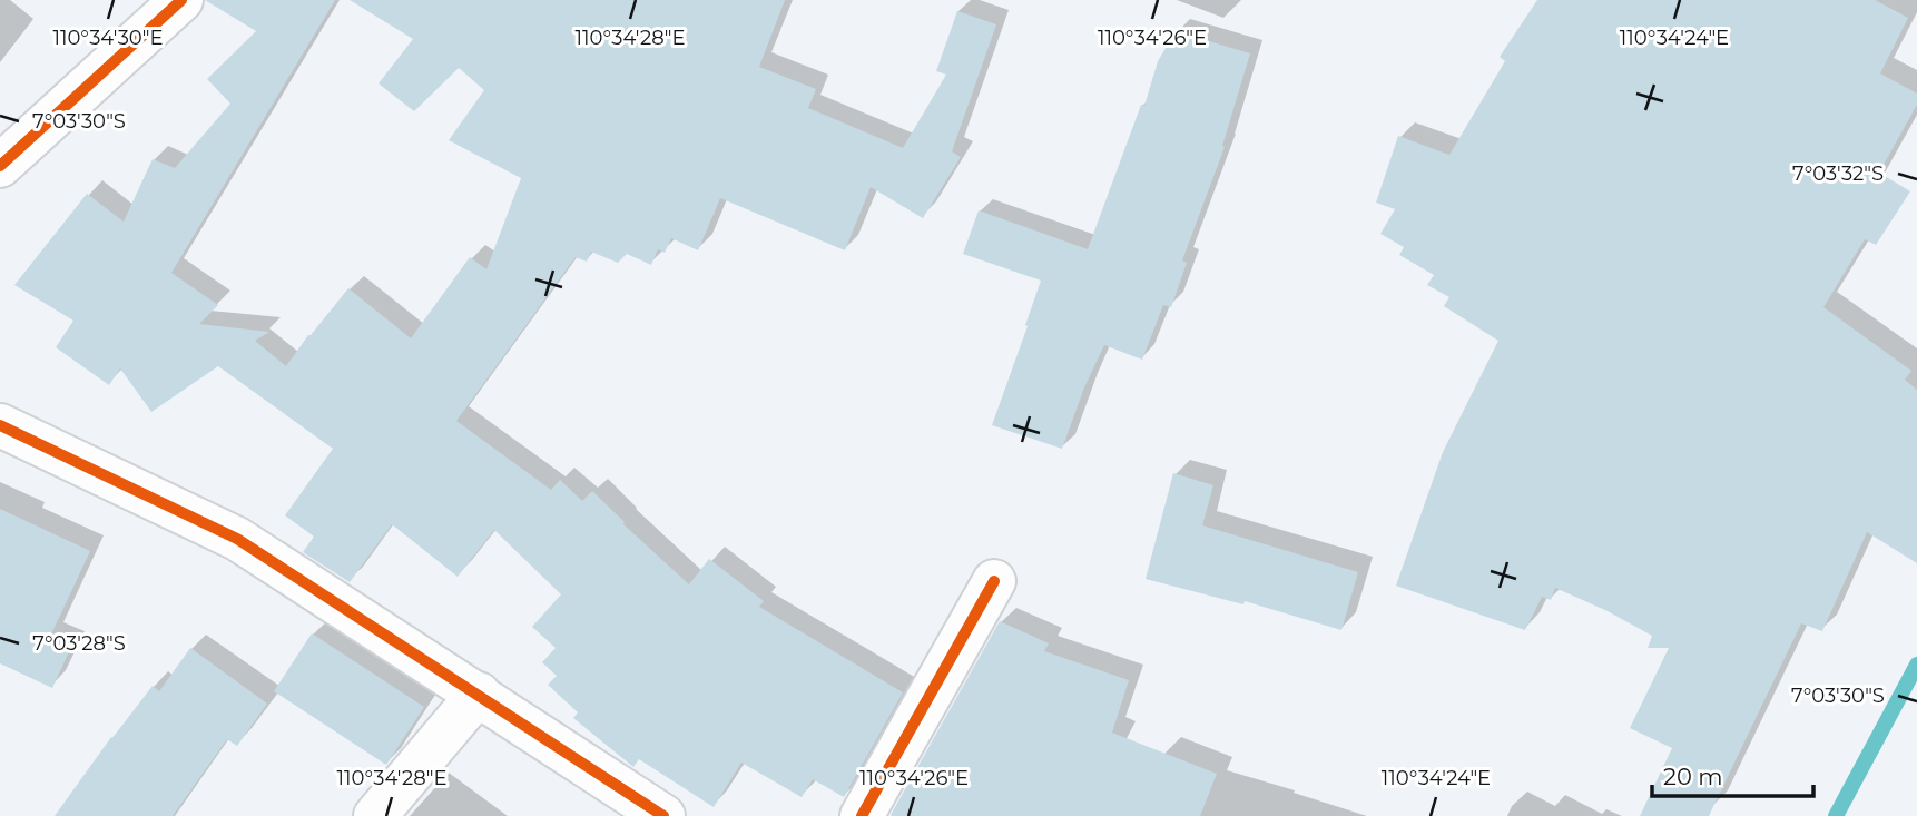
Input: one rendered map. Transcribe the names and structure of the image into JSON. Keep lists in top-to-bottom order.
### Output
{
  "scale_bar": "20 m",
  "coordinates": [
    "110°34'30\"E",
    "110°34'28\"E",
    "110°34'26\"E",
    "110°34'24\"E",
    "7°03'30\"S",
    "7°03'32\"S",
    "7°03'28\"S"
  ]
}
